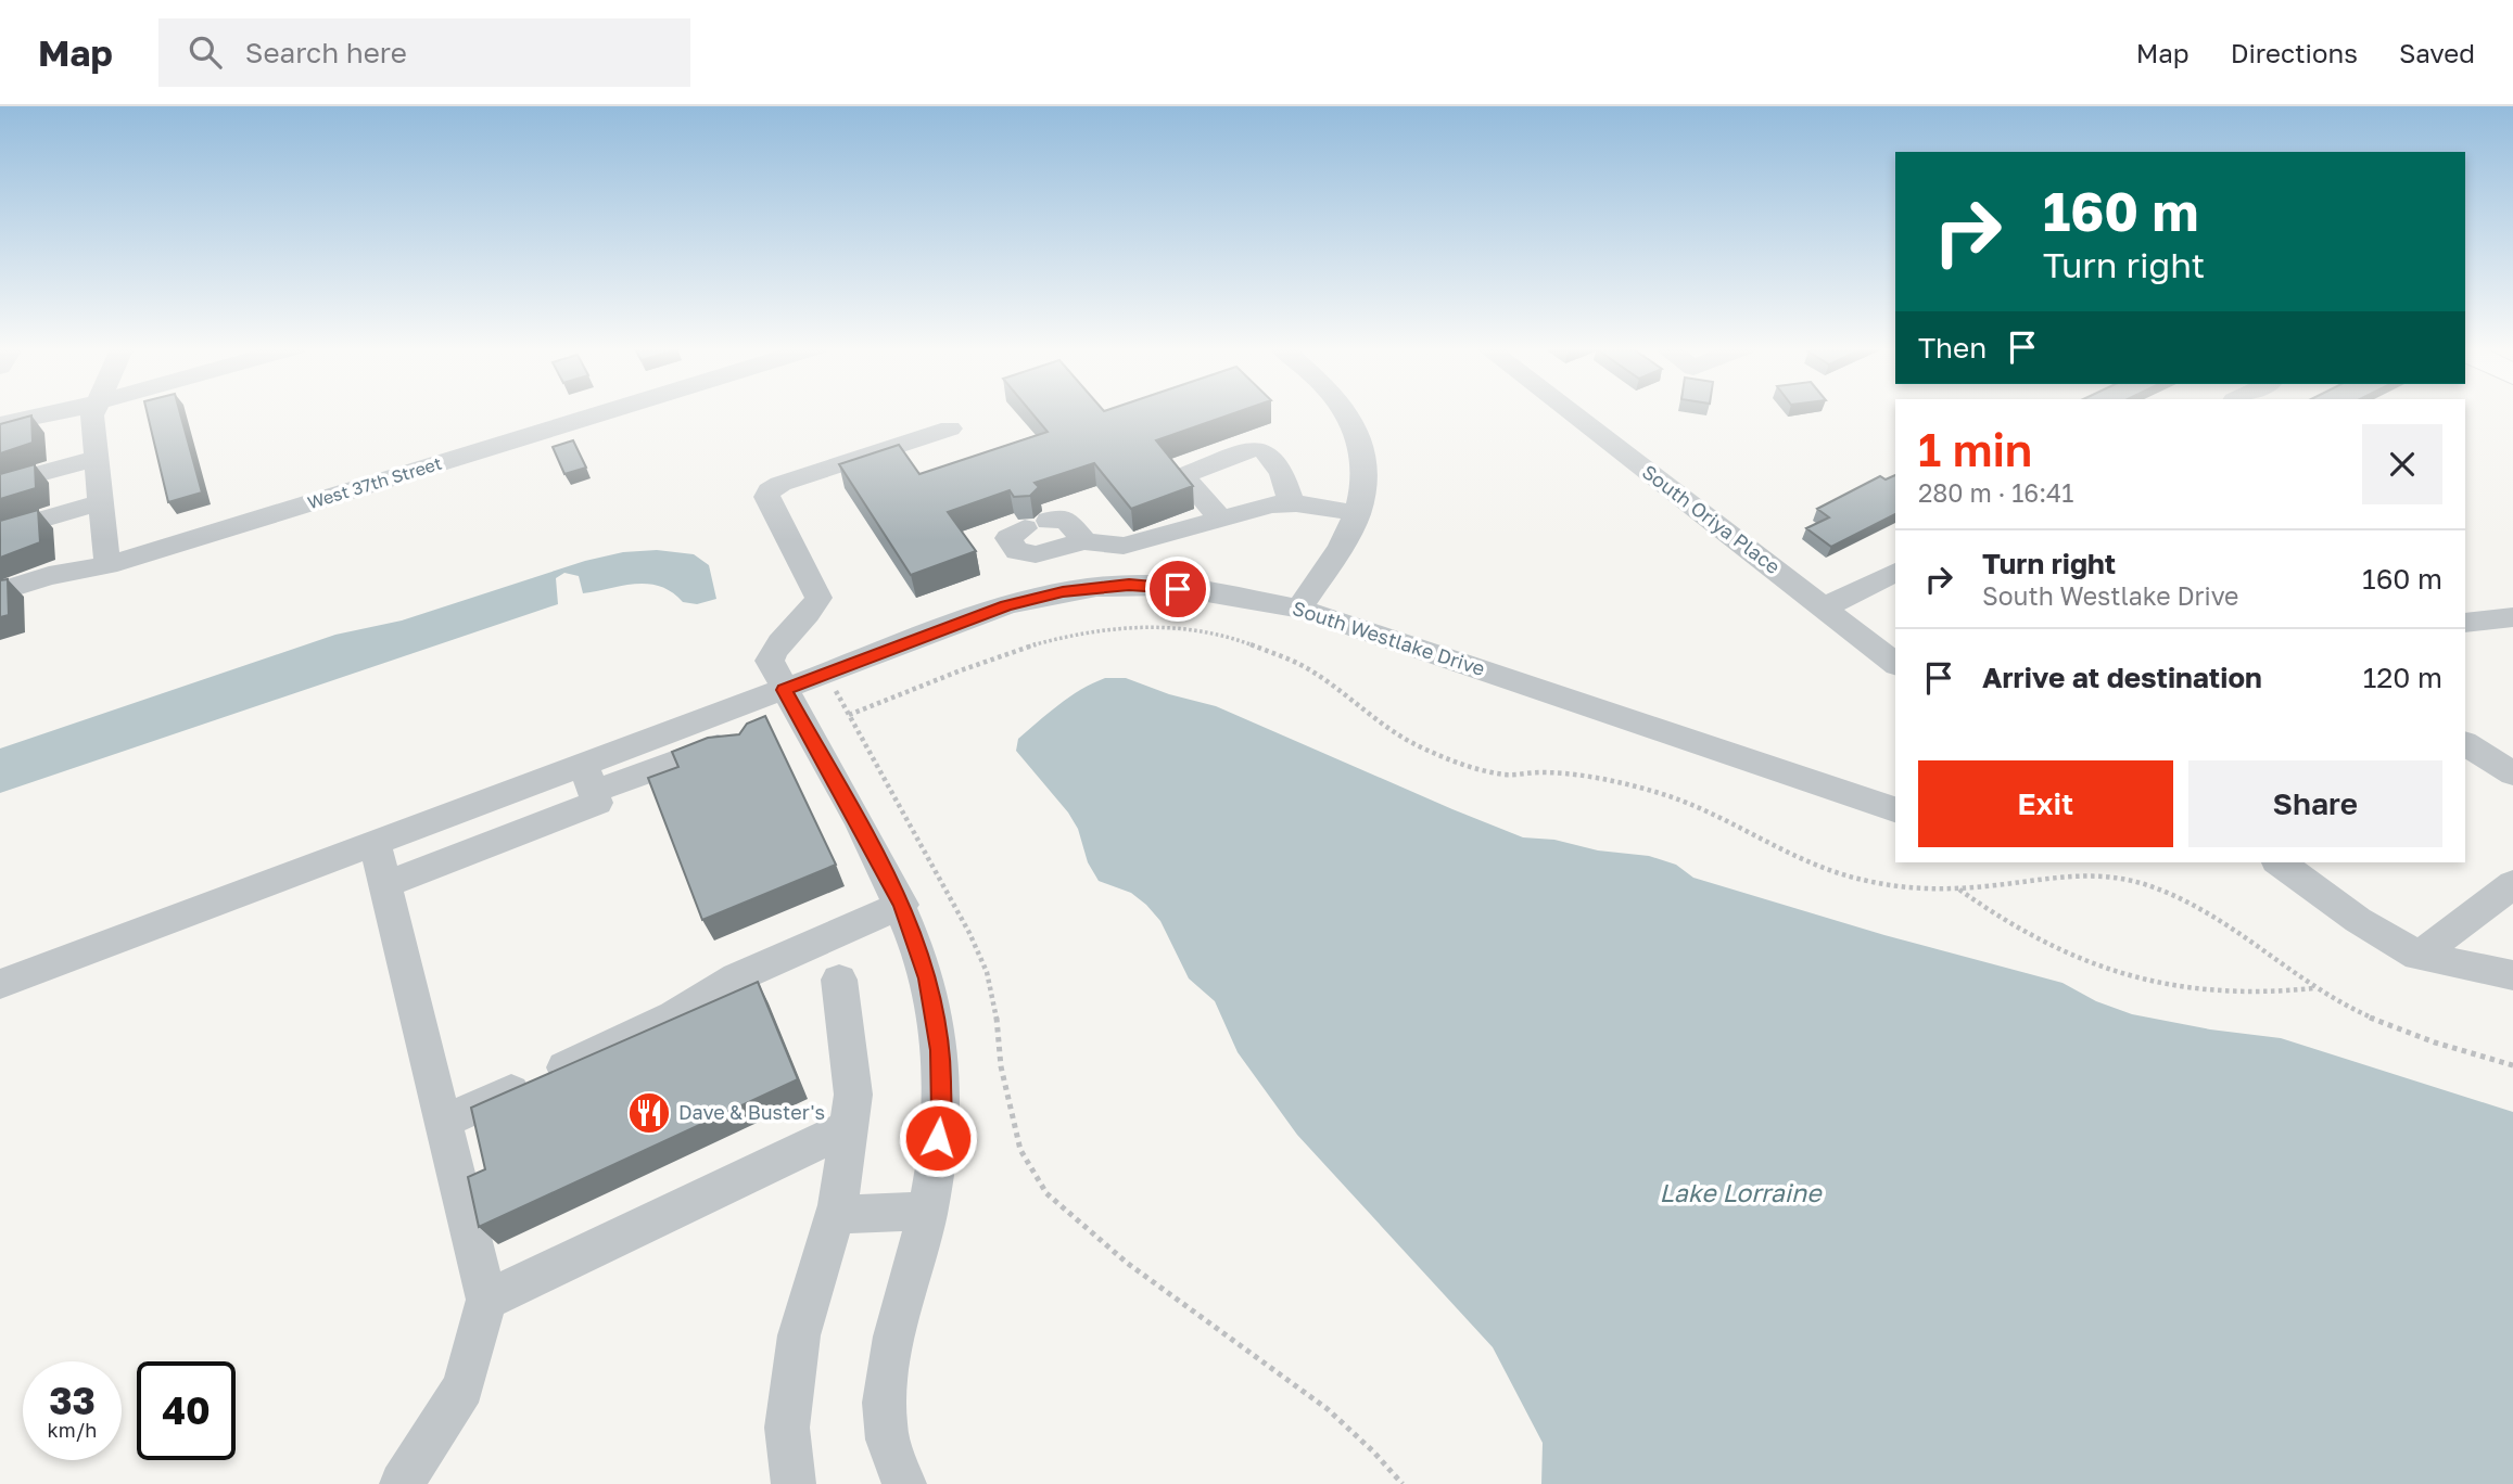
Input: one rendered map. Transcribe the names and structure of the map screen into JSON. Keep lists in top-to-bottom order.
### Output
{
  "streets": {
    "street": ["West 37th Street", "South Oriya Place", "South Westlake Drive"]
  },
  "water": ["Lake Lorraine"],
  "places": {
    "restaurant": ["Dave & Buster's"]
  },
  "page": {
    "header": "Map",
    "search": "Search here",
    "nav": ["Map", "Directions", "Saved"],
    "turn": ["160 m", "Turn right"],
    "then": "Then",
    "heading": ["1 min", "280 m · 16:41"],
    "list": [
      {
        "name": "Turn right",
        "note": "South Westlake Drive",
        "value": "160 m"
      },
      {
        "name": "Arrive at destination",
        "value": "120 m"
      }
    ],
    "buttons": ["Exit", "Share"],
    "speed": "33 km/h",
    "limit": "40"
  }
}
